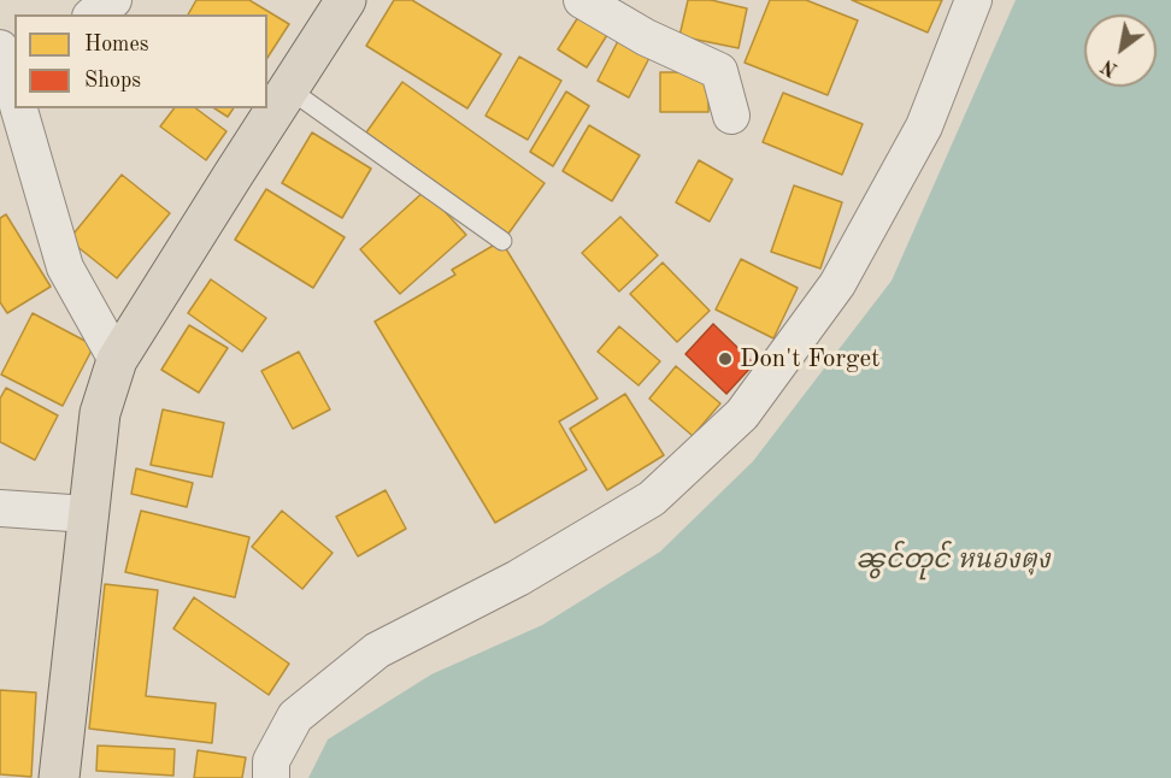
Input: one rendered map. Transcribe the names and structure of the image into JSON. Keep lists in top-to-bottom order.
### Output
{
  "water": ["ၼွင်တုင် หนองตุง"],
  "places": ["Don't Forget"],
  "legend": ["Homes", "Shops"],
  "north": "bottom left"
}
